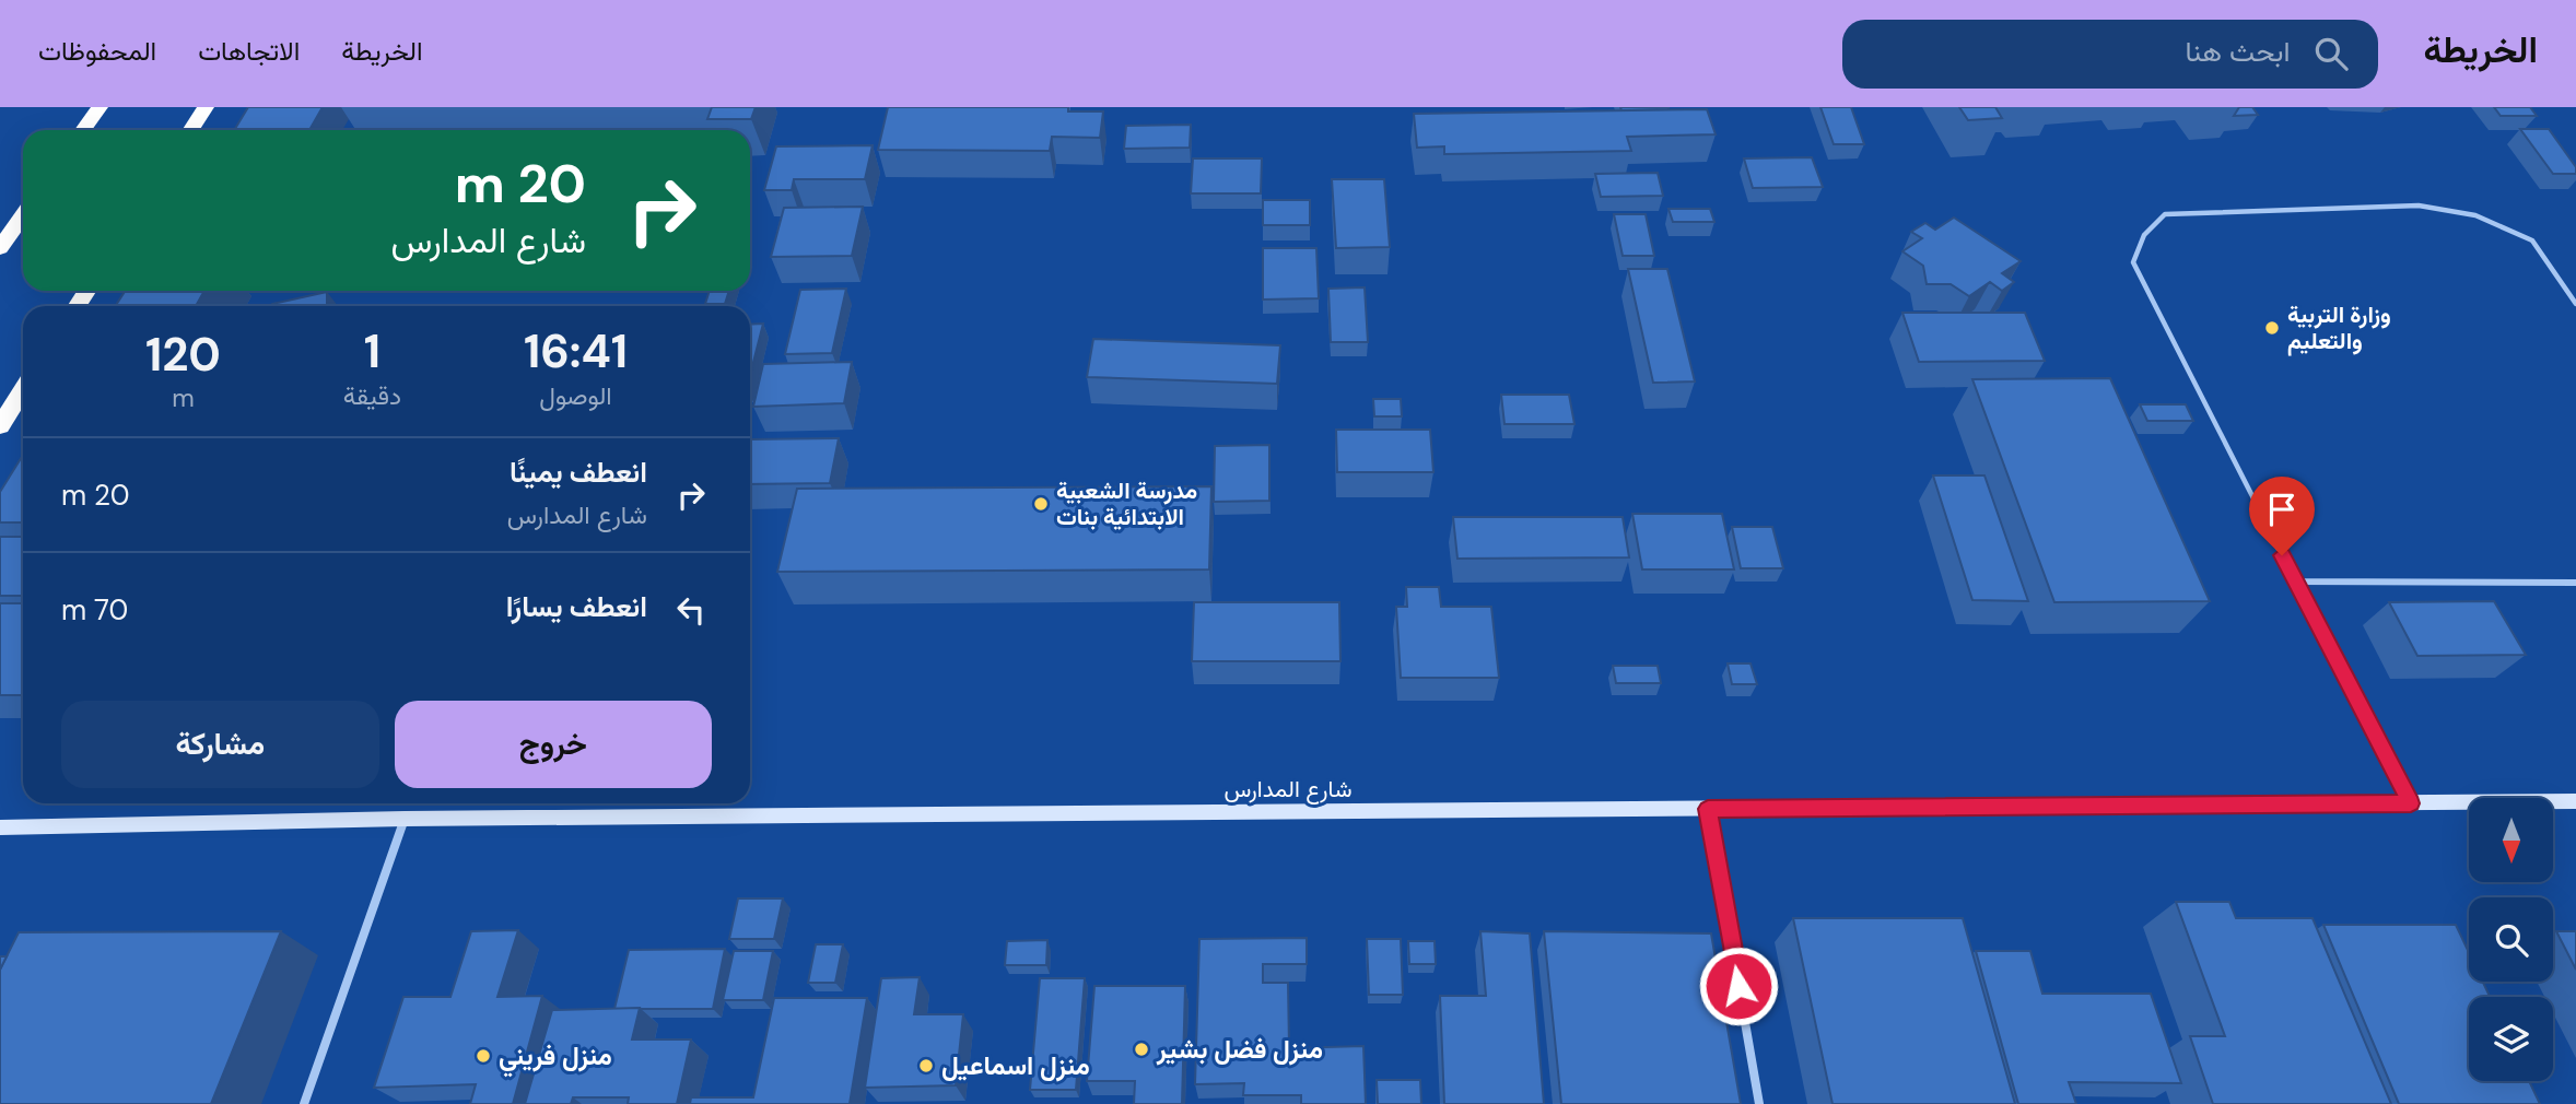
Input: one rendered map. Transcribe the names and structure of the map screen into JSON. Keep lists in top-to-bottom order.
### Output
{
  "streets": {
    "street": ["شارع المدارس"]
  },
  "places": [
    "وزارة التربية والتعليم",
    "مدرسة الشعبية الابتدائية بنات",
    "منزل فضل بشير",
    "منزل فريني",
    "منزل اسماعيل"
  ],
  "north": "bottom",
  "page": {
    "header": "الخريطة",
    "search": "ابحث هنا",
    "nav": ["الخريطة", "الاتجاهات", "المحفوظات"],
    "turn": ["20 m", "شارع المدارس"],
    "eta": [
      "16:41",
      "الوصول",
      "1",
      "دقيقة",
      "120",
      "m"
    ],
    "list": [
      {
        "name": "انعطف يمينًا",
        "note": "شارع المدارس",
        "value": "20 m"
      },
      {
        "name": "انعطف يسارًا",
        "value": "70 m"
      }
    ],
    "buttons": ["خروج", "مشاركة"]
  }
}
